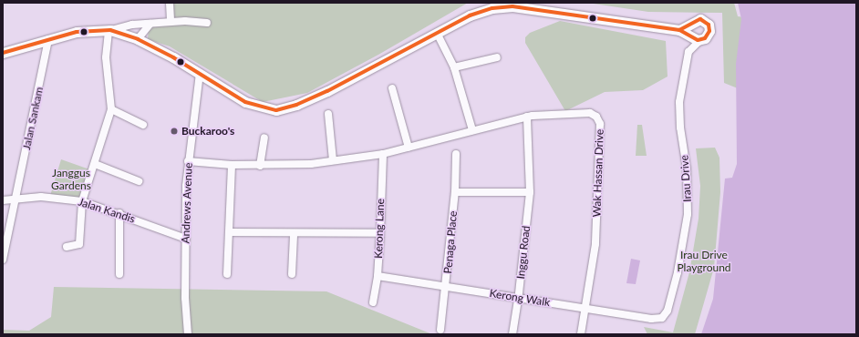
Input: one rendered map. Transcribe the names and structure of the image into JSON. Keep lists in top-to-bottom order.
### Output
{
  "streets": {
    "street": [
      "Jalan Sankam",
      "Wak Hassan Drive",
      "Irau Drive",
      "Andrews Avenue",
      "Jalan Kandis",
      "Kerong Lane",
      "Penaga Place",
      "Inggu Road",
      "Kerong Walk"
    ]
  },
  "crossings": [
    ["Jalan Sankam", "Jalan Kandis"],
    ["Wak Hassan Drive", "Andrews Avenue"],
    ["Wak Hassan Drive", "Kerong Lane"],
    ["Wak Hassan Drive", "Inggu Road"],
    ["Wak Hassan Drive", "Kerong Walk"],
    ["Irau Drive", "Kerong Walk"],
    ["Andrews Avenue", "Jalan Kandis"],
    ["Kerong Lane", "Kerong Walk"],
    ["Penaga Place", "Kerong Walk"],
    ["Inggu Road", "Kerong Walk"]
  ],
  "parks": ["Janggus Gardens", "Irau Drive Playground"],
  "places": ["Buckaroo's"]
}
